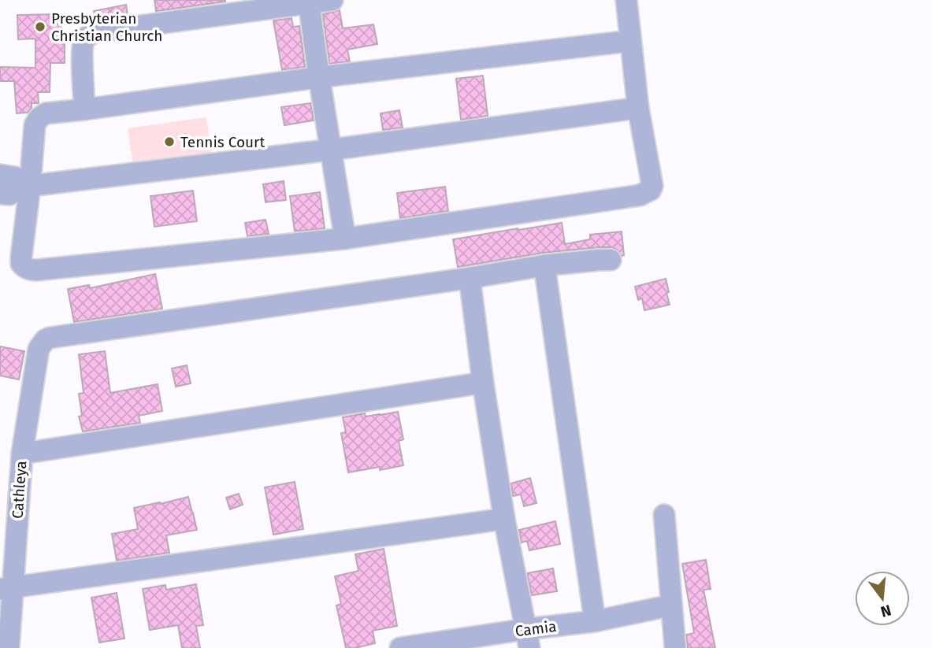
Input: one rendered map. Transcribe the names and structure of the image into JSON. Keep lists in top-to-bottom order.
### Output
{
  "streets": {
    "street": ["Cathleya", "Camia"]
  },
  "places": ["Presbyterian Christian Church", "Tennis Court"],
  "north": "bottom"
}
